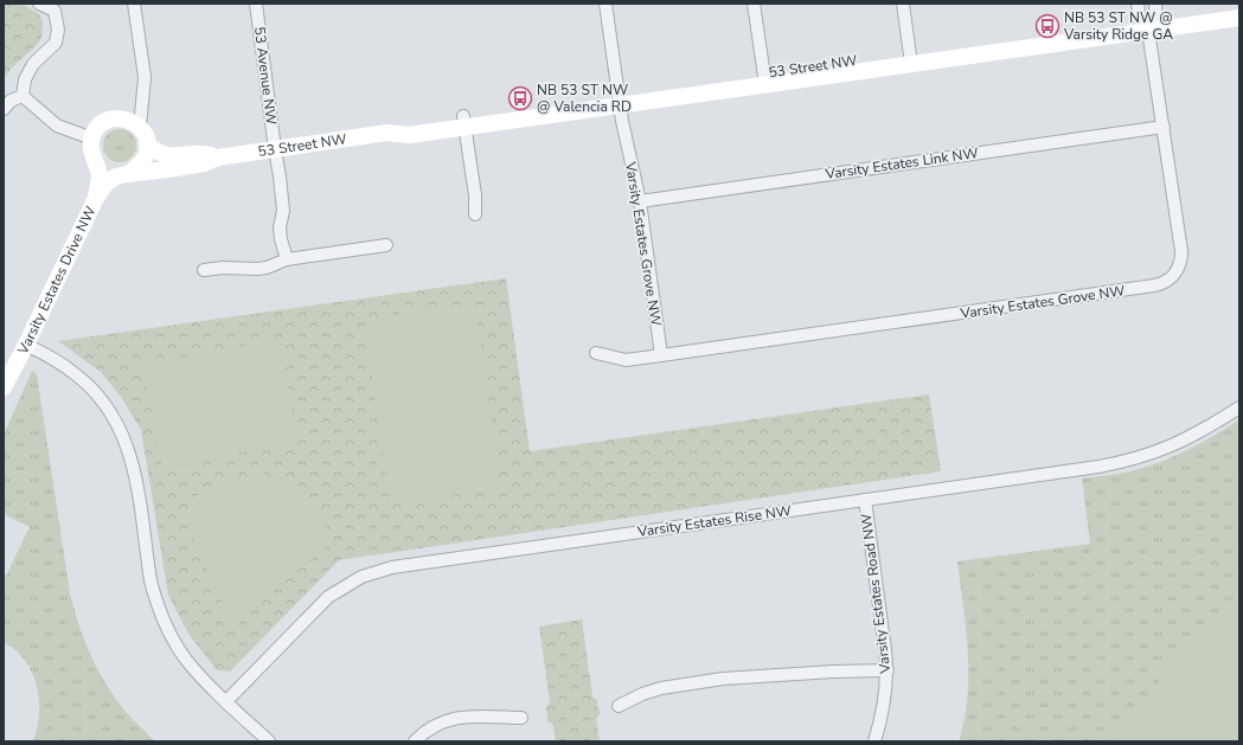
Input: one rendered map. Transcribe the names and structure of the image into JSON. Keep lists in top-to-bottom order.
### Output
{
  "streets": {
    "street": [
      "53 Street NW",
      "53 Avenue NW",
      "Varsity Estates Link NW",
      "Varsity Estates Grove NW",
      "Varsity Estates Drive NW",
      "Varsity Estates Rise NW",
      "Varsity Estates Road NW"
    ]
  },
  "crossings": [
    ["53 Street NW", "53 Avenue NW"],
    ["53 Street NW", "Varsity Estates Grove NW"],
    ["53 Street NW", "Varsity Estates Drive NW"],
    ["Varsity Estates Link NW", "Varsity Estates Grove NW"],
    ["Varsity Estates Rise NW", "Varsity Estates Road NW"]
  ],
  "places": {
    "bus stop": ["NB 53 ST NW @ Varsity Ridge GA", "NB 53 ST NW @ Valencia RD"]
  }
}
